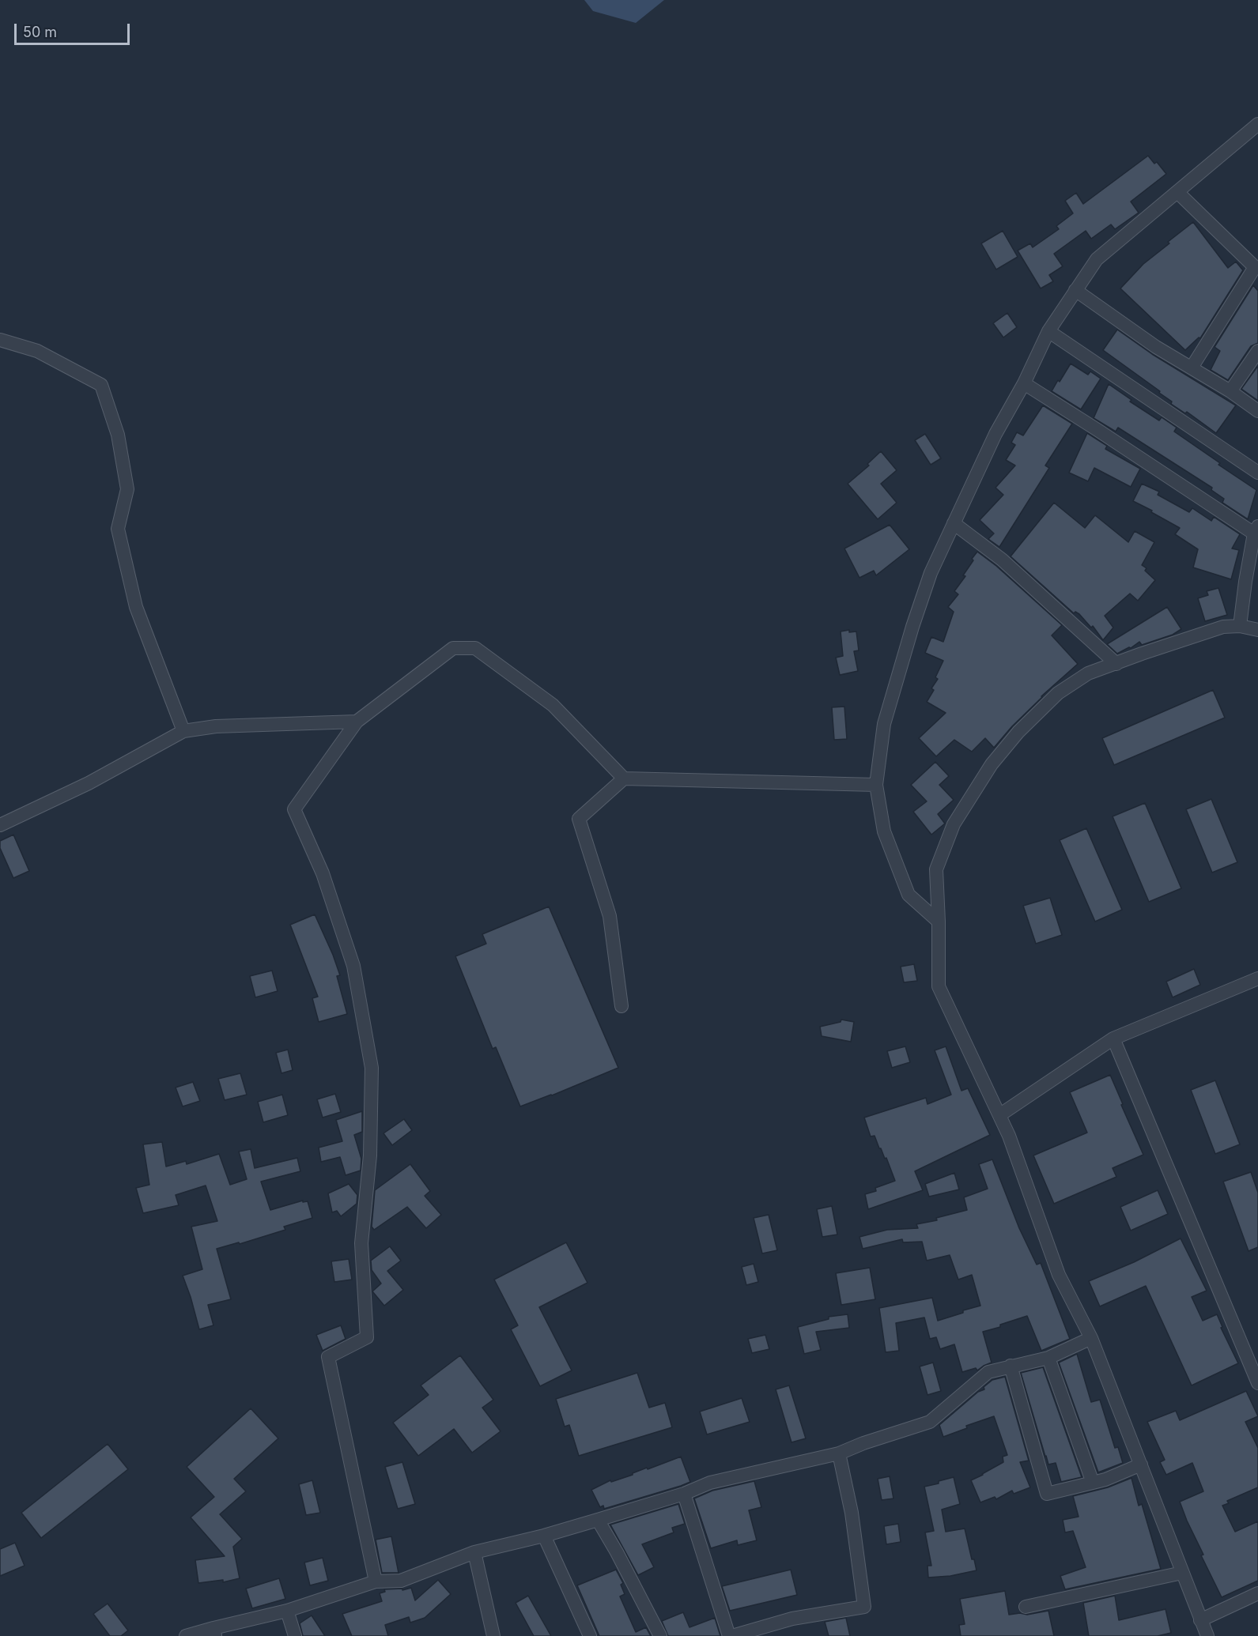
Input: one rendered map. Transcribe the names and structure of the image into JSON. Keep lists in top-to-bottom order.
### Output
{
  "scale_bar": "50 m"
}
